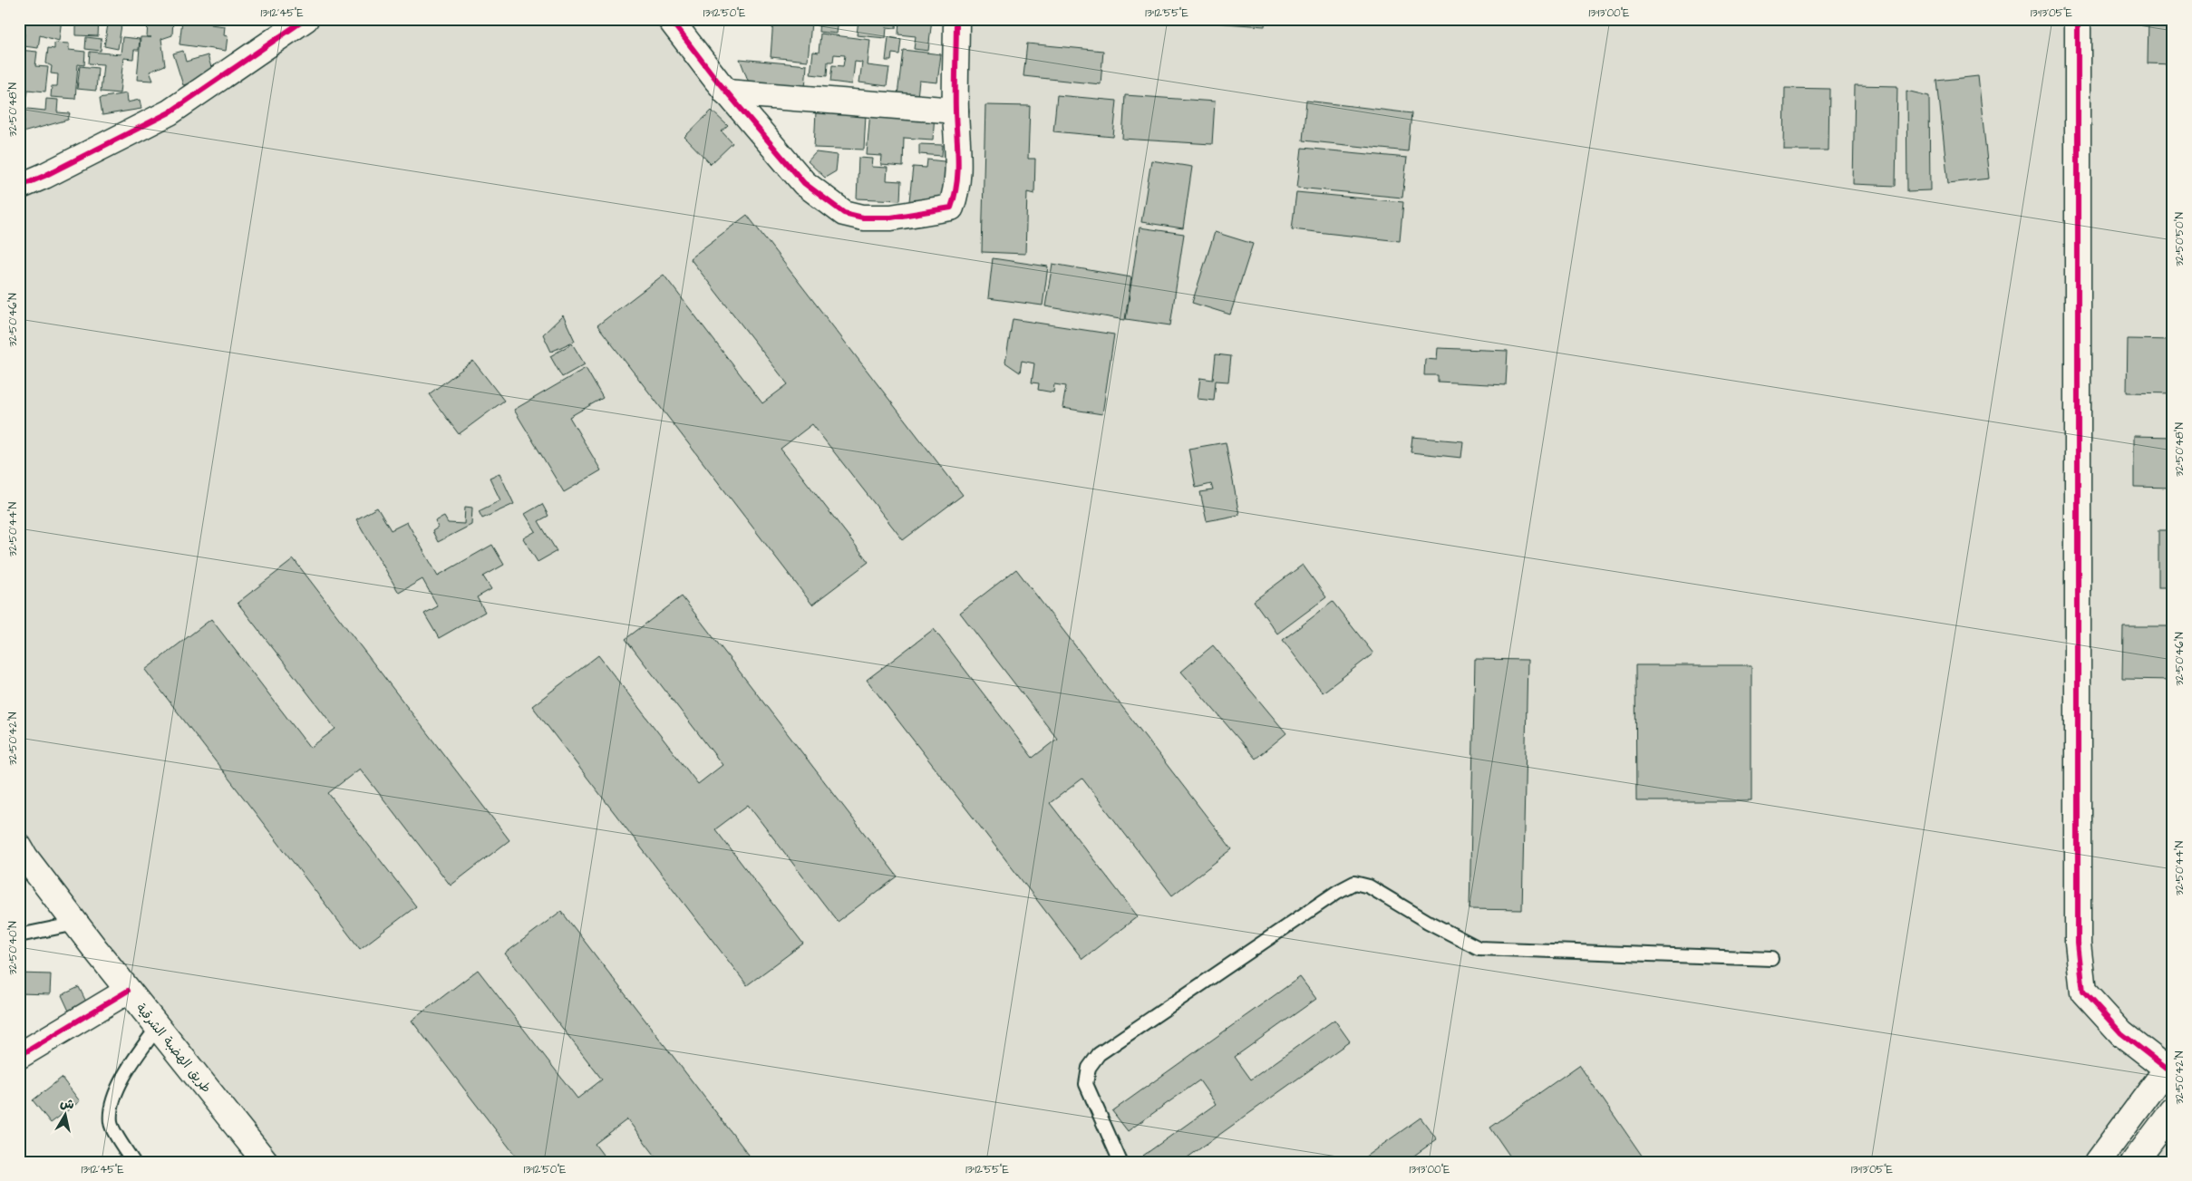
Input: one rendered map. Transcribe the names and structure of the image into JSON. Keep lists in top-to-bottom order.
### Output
{
  "streets": {
    "street": ["طريق الهضبة الشرقية"]
  },
  "north": "top",
  "coordinates": [
    "13°12'45\"E",
    "13°12'50\"E",
    "13°12'55\"E",
    "13°13'00\"E",
    "13°13'05\"E",
    "32°50'48\"N",
    "32°50'50\"N",
    "32°50'46\"N",
    "32°50'44\"N",
    "32°50'42\"N",
    "32°50'40\"N"
  ]
}
